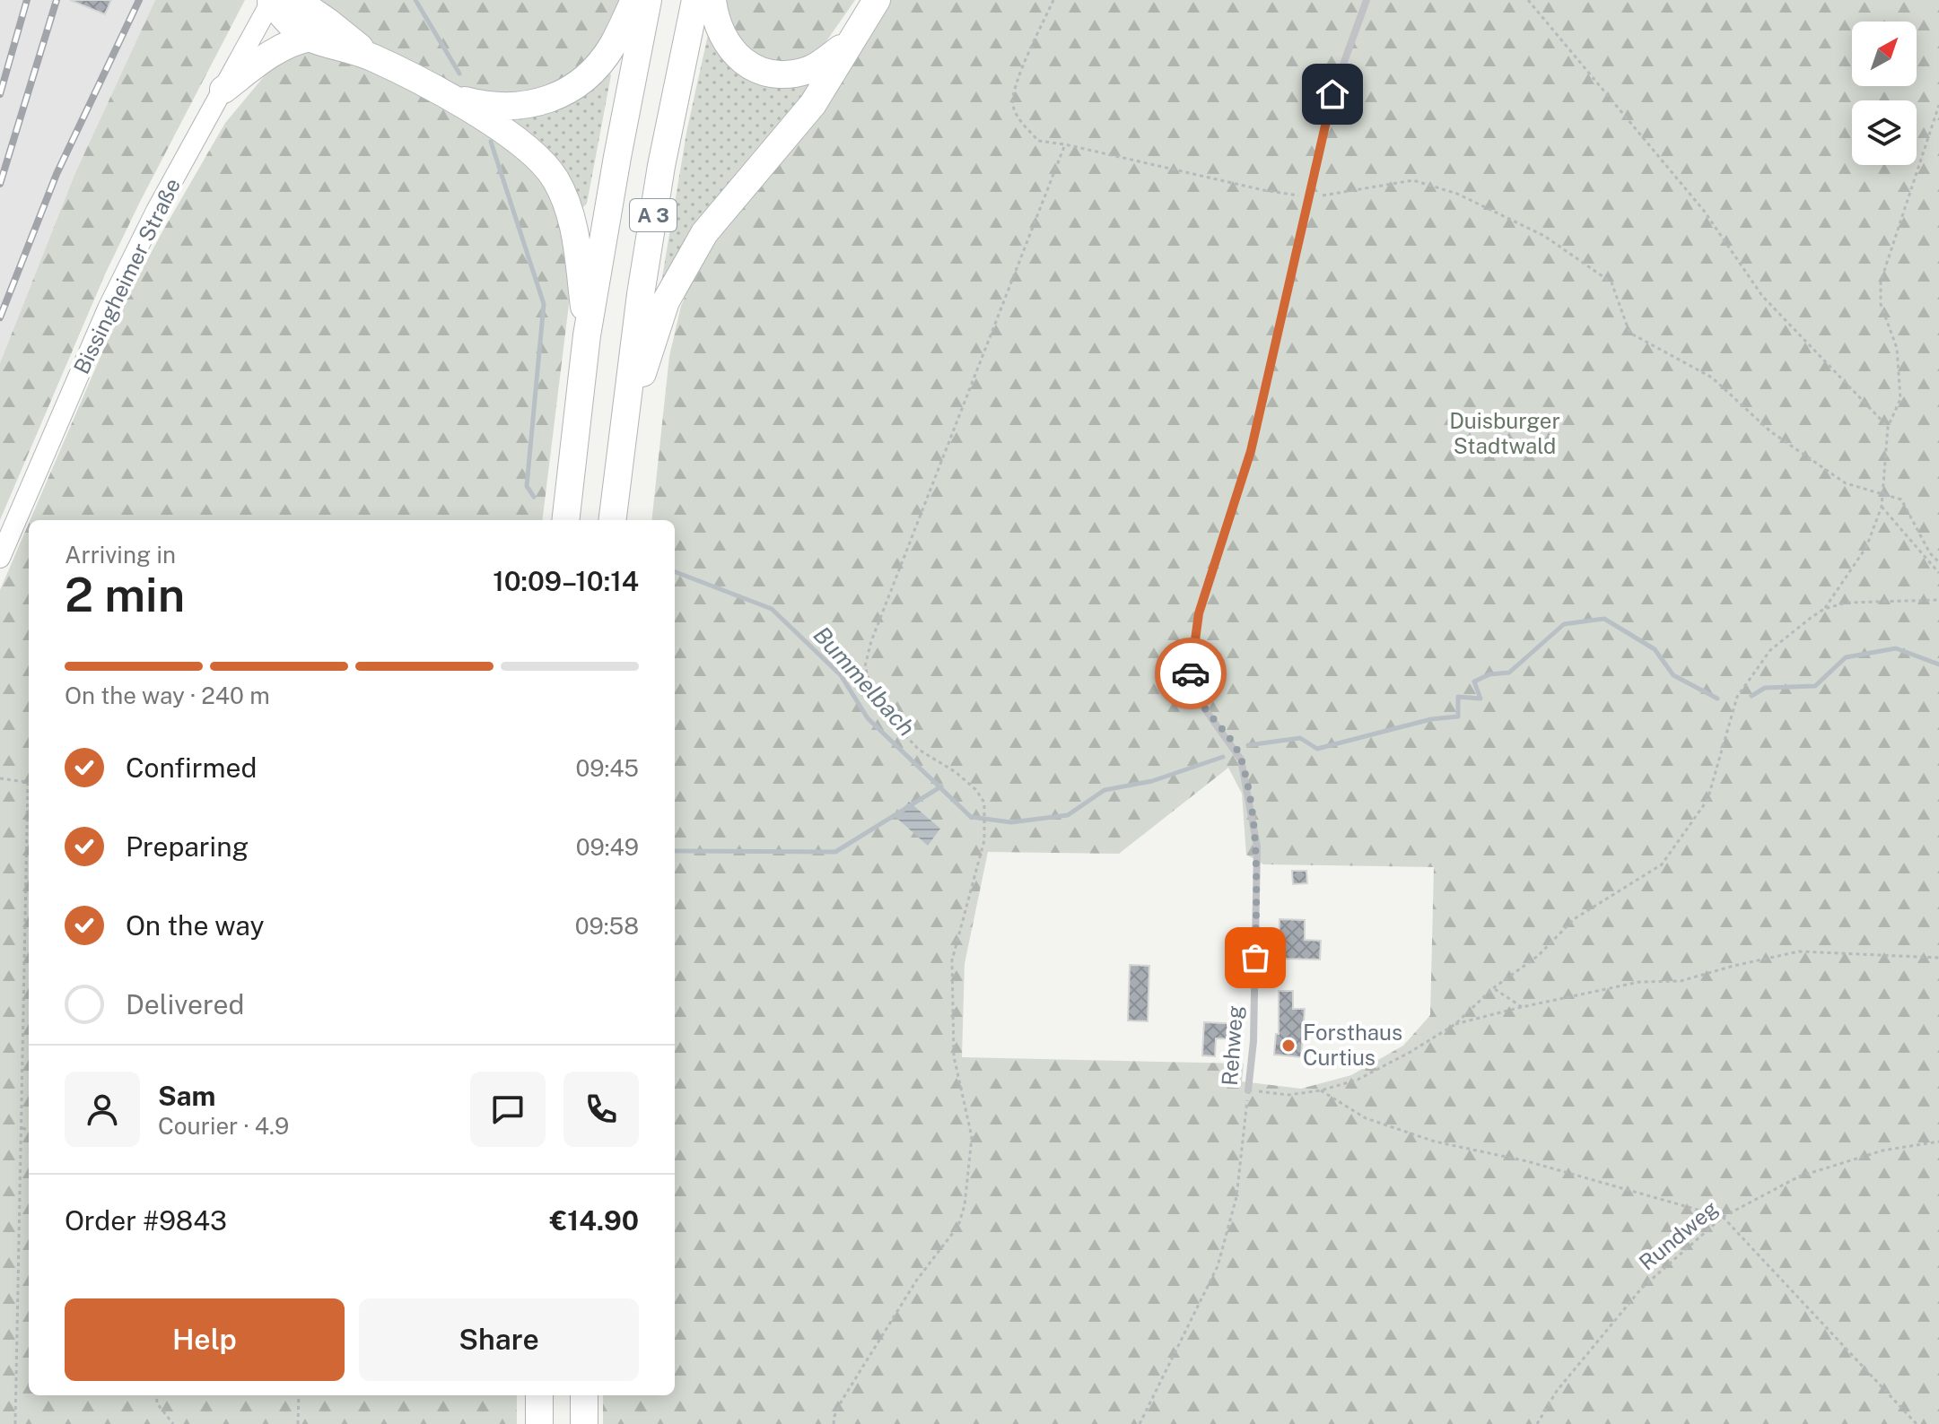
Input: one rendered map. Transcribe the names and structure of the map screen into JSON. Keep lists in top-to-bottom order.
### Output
{
  "streets": {
    "highway": ["A 3"],
    "main road": ["Bissingheimer Straße"],
    "lane": ["Rehweg"],
    "path": ["Rundweg"]
  },
  "water": ["Bummelbach"],
  "parks": ["Duisburger Stadtwald"],
  "places": ["Forsthaus Curtius"],
  "north": "top right",
  "page": {
    "heading": ["2 min", "Arriving in", "10:09–10:14"],
    "panel": [
      "Sam",
      "Courier · 4.9",
      "Order #9843",
      "€14.90"
    ],
    "bar": "On the way · 240 m",
    "list": [
      ["Confirmed", "09:45"],
      ["Preparing", "09:49"],
      ["On the way", "09:58"],
      "Delivered"
    ],
    "buttons": ["Help", "Share"]
  }
}
